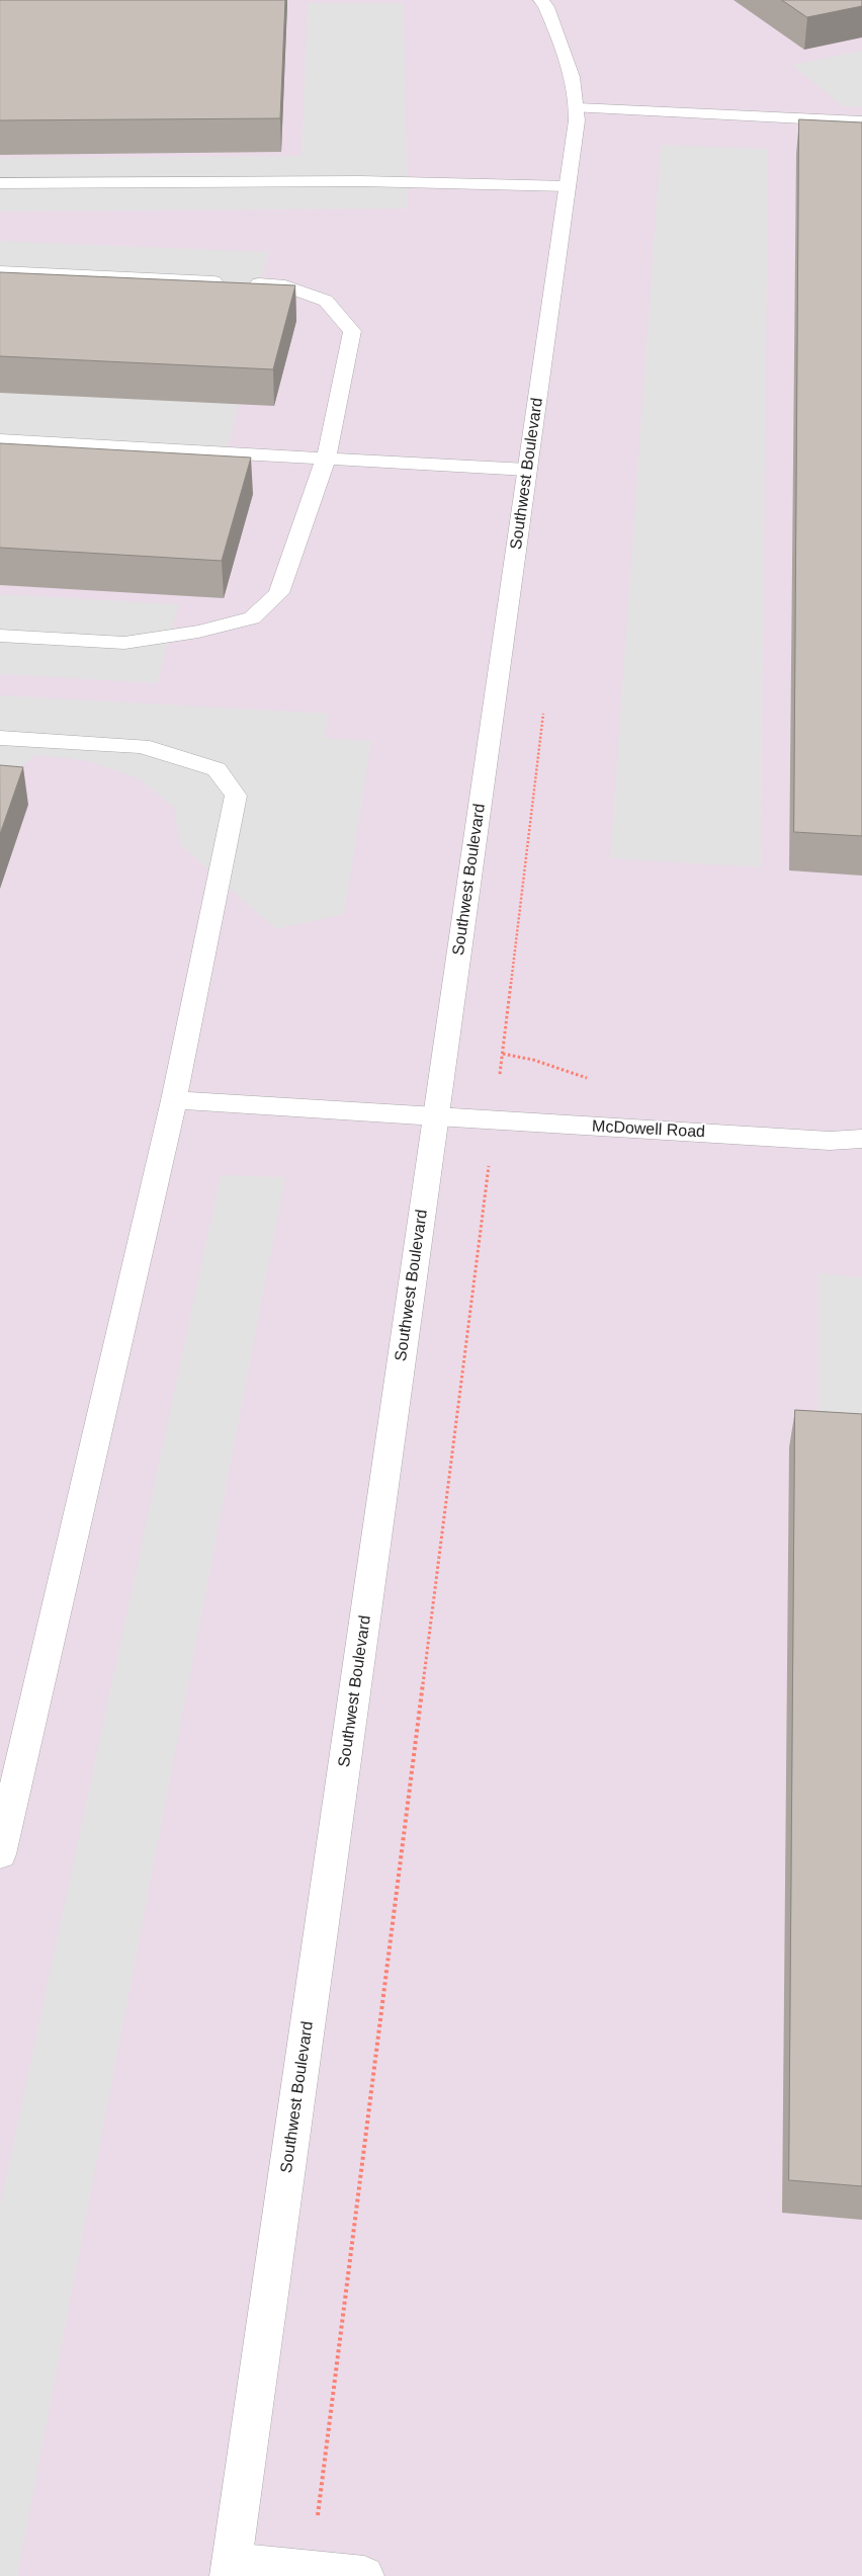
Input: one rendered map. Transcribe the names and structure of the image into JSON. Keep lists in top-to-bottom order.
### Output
{
  "streets": {
    "street": ["Southwest Boulevard", "McDowell Road"]
  },
  "crossings": [
    ["Southwest Boulevard", "McDowell Road"]
  ]
}
